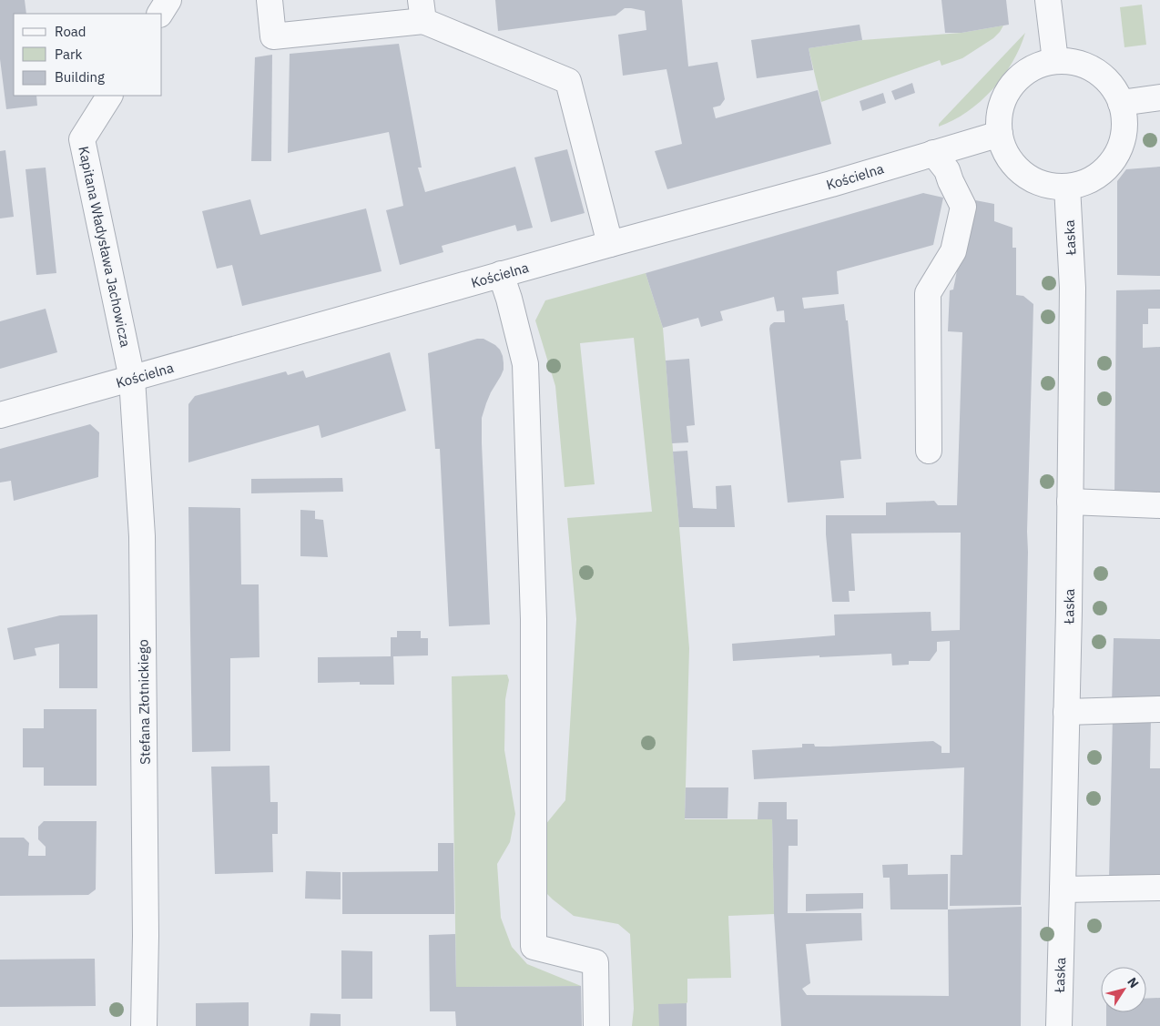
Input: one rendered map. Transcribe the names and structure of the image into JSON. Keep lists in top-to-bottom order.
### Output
{
  "streets": {
    "street": [
      "Kościelna",
      "Łaska",
      "Kapitana Władysława Jachowicza",
      "Stefana Złotnickiego"
    ]
  },
  "crossings": [
    ["Kościelna", "Łaska"],
    ["Kościelna", "Kapitana Władysława Jachowicza"],
    ["Kościelna", "Stefana Złotnickiego"],
    ["Kapitana Władysława Jachowicza", "Stefana Złotnickiego"]
  ],
  "legend": ["Road", "Park", "Building"],
  "north": "top right"
}
